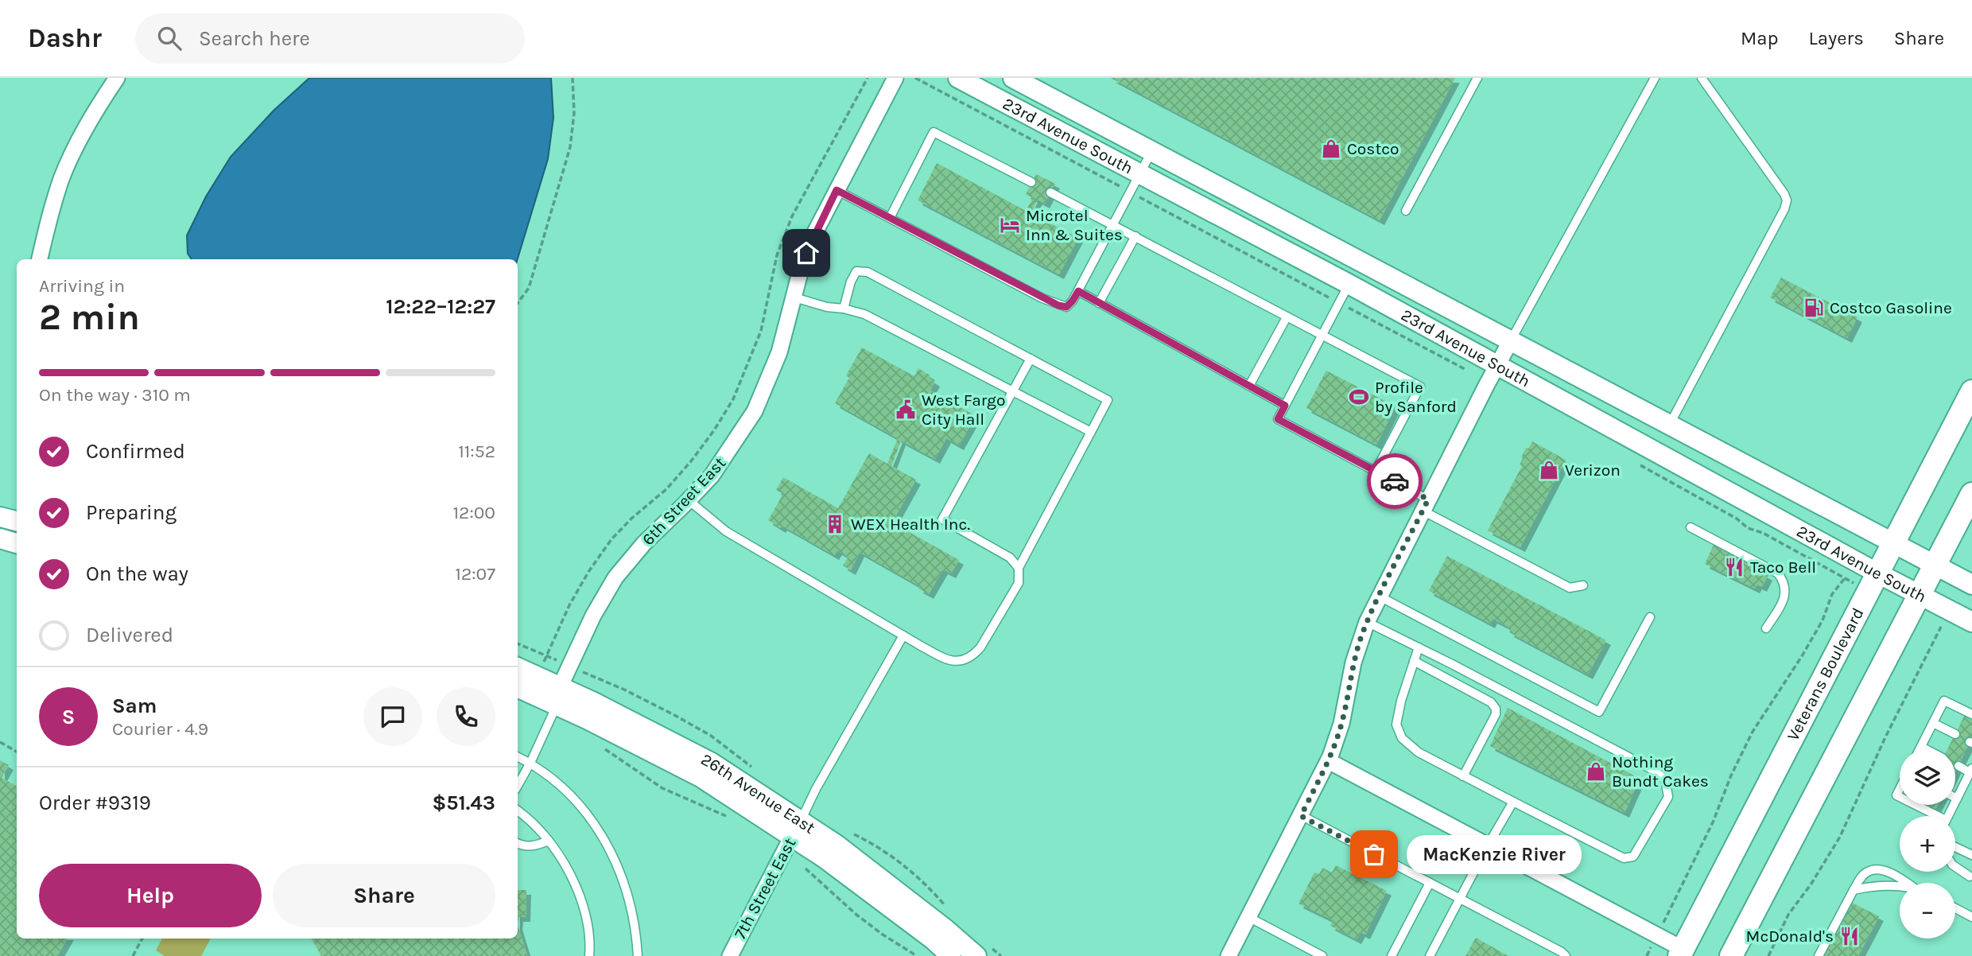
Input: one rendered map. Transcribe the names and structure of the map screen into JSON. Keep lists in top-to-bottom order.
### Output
{
  "streets": {
    "main road": ["Veterans Boulevard"],
    "street": [
      "23rd Avenue South",
      "6th Street East",
      "26th Avenue East",
      "7th Street East"
    ]
  },
  "crossings": [
    ["23rd Avenue South", "Veterans Boulevard"],
    ["6th Street East", "26th Avenue East"],
    ["26th Avenue East", "7th Street East"]
  ],
  "places": {
    "shop": ["Costco", "Verizon", "Nothing Bundt Cakes"],
    "hotel": ["Microtel Inn & Suites"],
    "fuel station": ["Costco Gasoline"],
    "sports": ["Profile by Sanford"],
    "public building": ["West Fargo City Hall"],
    "building": ["WEX Health Inc."],
    "restaurant": ["Taco Bell", "McDonald's"],
    "other": ["MacKenzie River"]
  },
  "page": {
    "header": "Dashr",
    "search": "Search here",
    "nav": ["Map", "Layers", "Share"],
    "heading": ["2 min", "Arriving in", "12:22–12:27"],
    "panel": [
      "Sam",
      "Courier · 4.9",
      "Order #9319",
      "$51.43"
    ],
    "bar": "On the way · 310 m",
    "list": [
      ["Confirmed", "11:52"],
      ["Preparing", "12:00"],
      ["On the way", "12:07"],
      "Delivered"
    ],
    "round": "S",
    "map_buttons": ["+", "−"],
    "bubble": "MacKenzie River",
    "buttons": ["Help", "Share"]
  }
}
